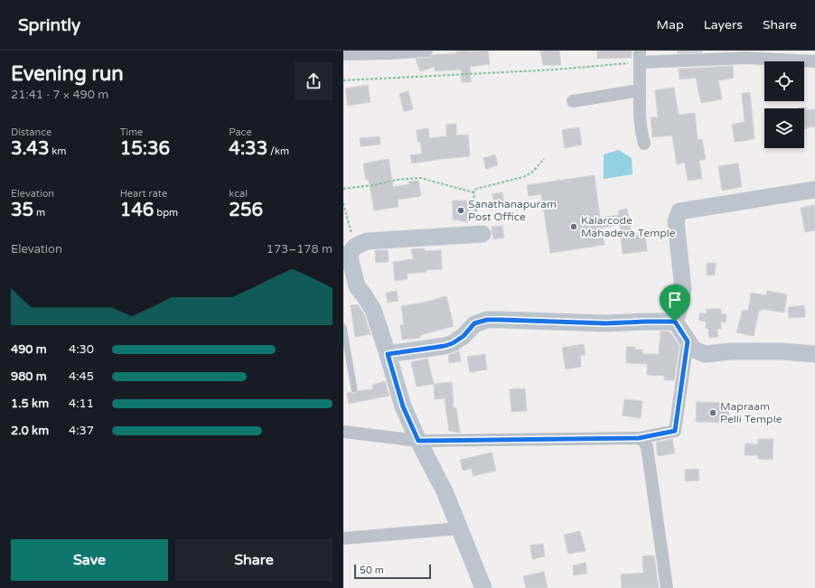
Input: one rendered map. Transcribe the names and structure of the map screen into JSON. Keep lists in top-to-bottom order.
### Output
{
  "places": ["Sanathanapuram Post Office", "Kalarcode Mahadeva Temple", "Mapraam Pelli Temple"],
  "scale_bar": "50 m",
  "page": {
    "header": "Sprintly",
    "nav": ["Map", "Layers", "Share"],
    "heading": ["Evening run", "21:41 · 7 × 490 m"],
    "stats": [
      ["Distance", "3.43 km"],
      ["Time", "15:36"],
      ["Pace", "4:33 /km"],
      ["Elevation", "35 m"],
      ["Heart rate", "146 bpm"],
      ["kcal", "256"]
    ],
    "chart": ["Elevation", "173–178 m"],
    "list": [
      {
        "name": "490 m",
        "note": "4:30"
      },
      {
        "name": "980 m",
        "note": "4:45"
      },
      {
        "name": "1.5 km",
        "note": "4:11"
      },
      {
        "name": "2.0 km",
        "note": "4:37"
      }
    ],
    "buttons": ["Save", "Share"],
    "scale": "50 m"
  }
}
